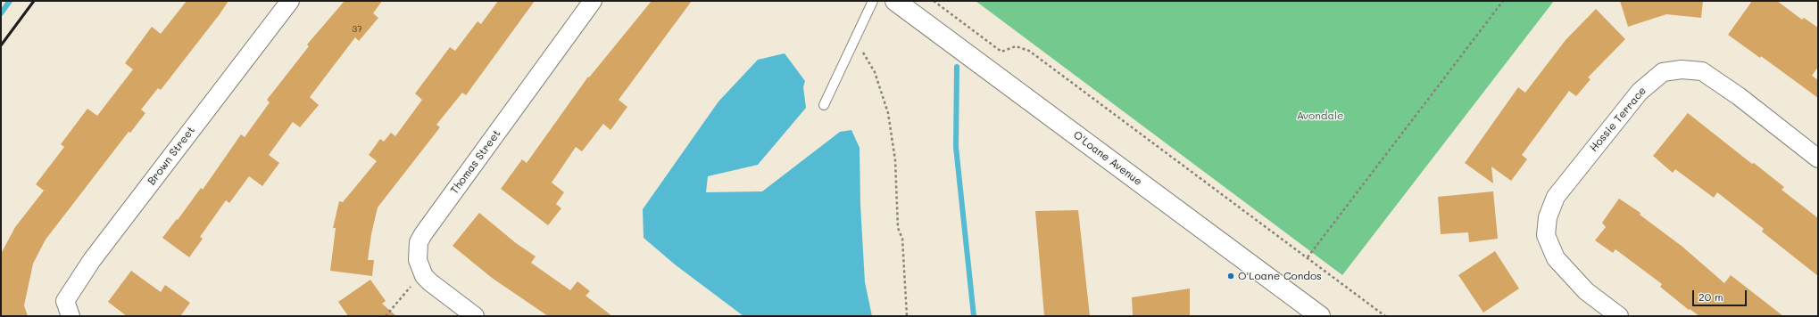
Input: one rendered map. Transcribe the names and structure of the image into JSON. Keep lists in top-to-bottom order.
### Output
{
  "streets": {
    "street": [
      "Hossie Terrace",
      "Brown Street",
      "O'Loane Avenue",
      "Thomas Street"
    ]
  },
  "parks": ["Avondale"],
  "places": ["O'Loane Condos"],
  "house_numbers": ["37"],
  "scale_bar": "20 m"
}
